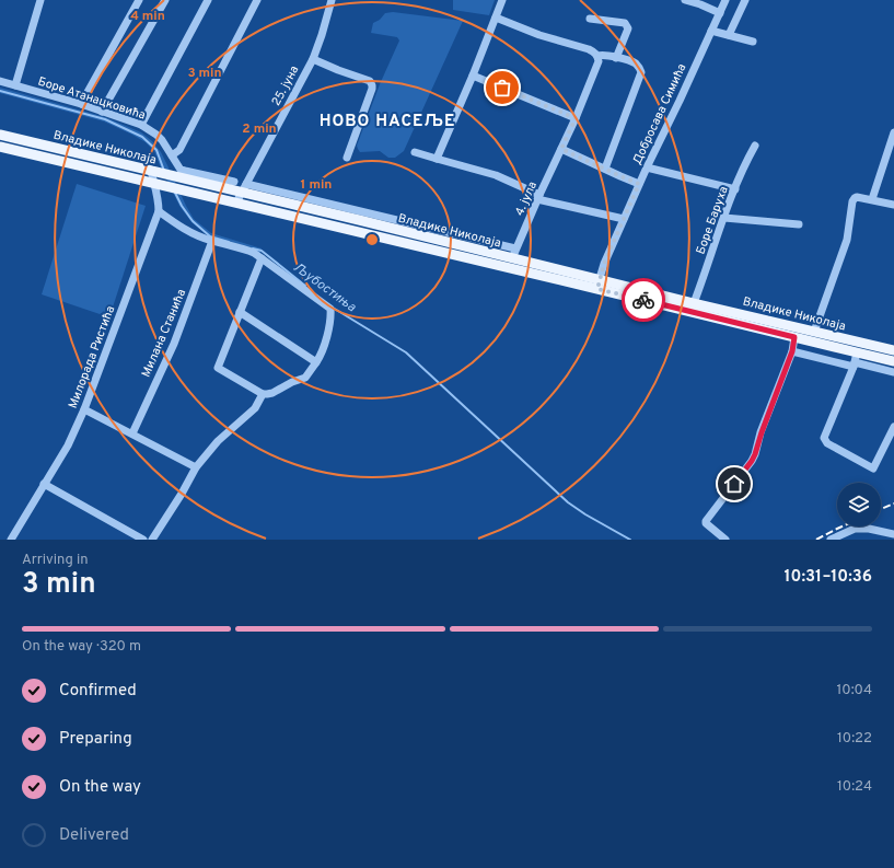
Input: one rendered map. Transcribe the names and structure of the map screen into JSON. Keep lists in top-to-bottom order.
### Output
{
  "streets": {
    "main road": ["Владике Николаја"],
    "street": [
      "25. јуна",
      "Боре Атанацковића",
      "Добросава Симића",
      "4. јула",
      "Боре Баруха",
      "Милана Станића",
      "Милорада Ристића"
    ]
  },
  "crossings": [
    ["25. јуна", "Владике Николаја"],
    ["Добросава Симића", "Владике Николаја"],
    ["Владике Николаја", "4. јула"],
    ["Владике Николаја", "Боре Баруха"],
    ["Владике Николаја", "Милорада Ристића"]
  ],
  "districts": ["НОВО НАСЕЉЕ"],
  "water": ["Љубостиња"],
  "page": {
    "heading": ["3 min", "Arriving in", "10:31–10:36"],
    "bar": "On the way · 320 m",
    "list": [
      ["Confirmed", "10:04"],
      ["Preparing", "10:22"],
      ["On the way", "10:24"],
      "Delivered"
    ]
  },
  "rings": [
    "4 min",
    "3 min",
    "2 min",
    "1 min"
  ]
}
